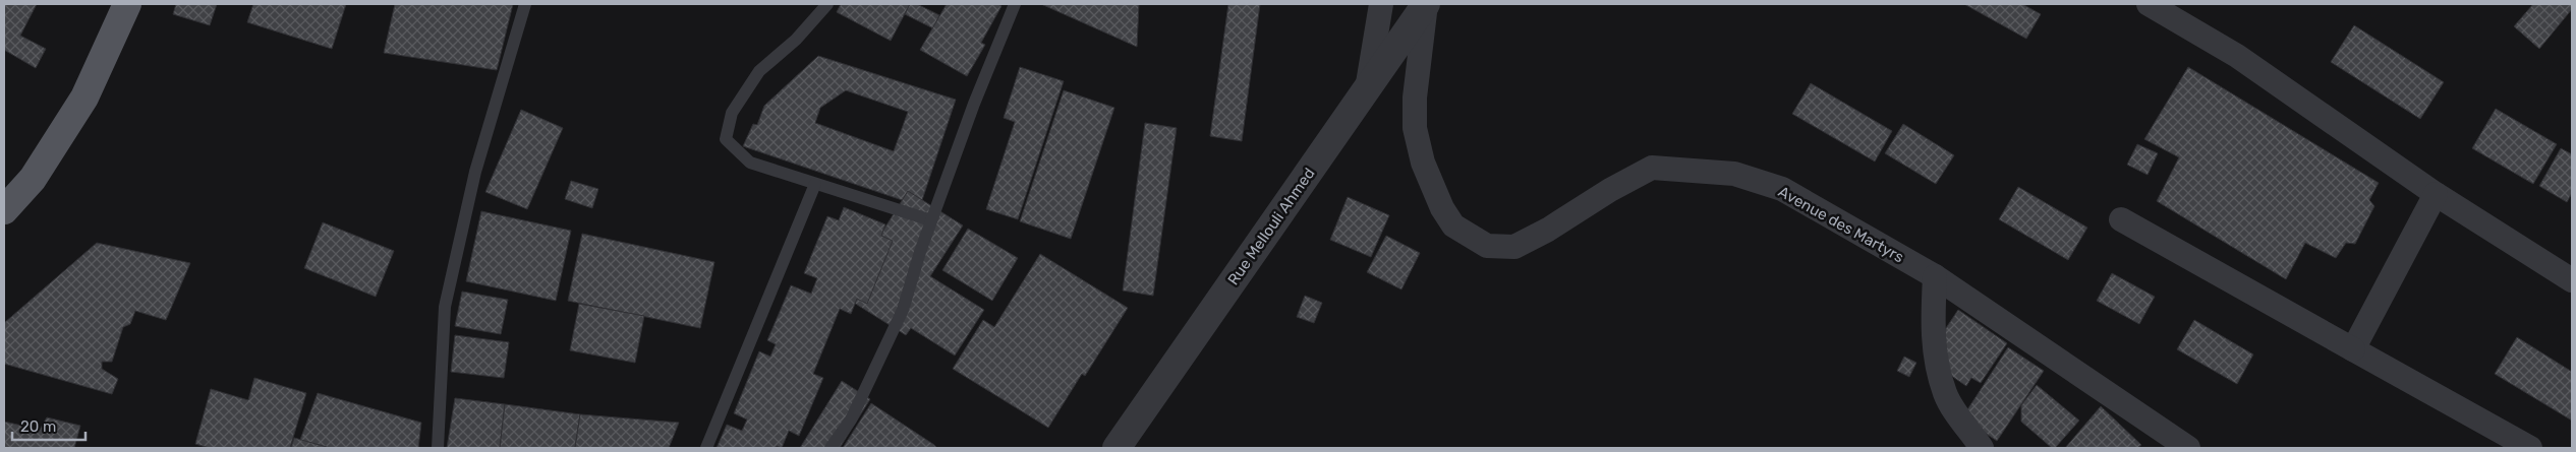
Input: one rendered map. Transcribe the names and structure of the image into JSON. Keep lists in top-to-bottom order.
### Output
{
  "streets": {
    "street": ["Avenue des Martyrs", "Rue Mellouli Ahmed"]
  },
  "crossings": [
    ["Avenue des Martyrs", "Rue Mellouli Ahmed"]
  ],
  "scale_bar": "20 m"
}
